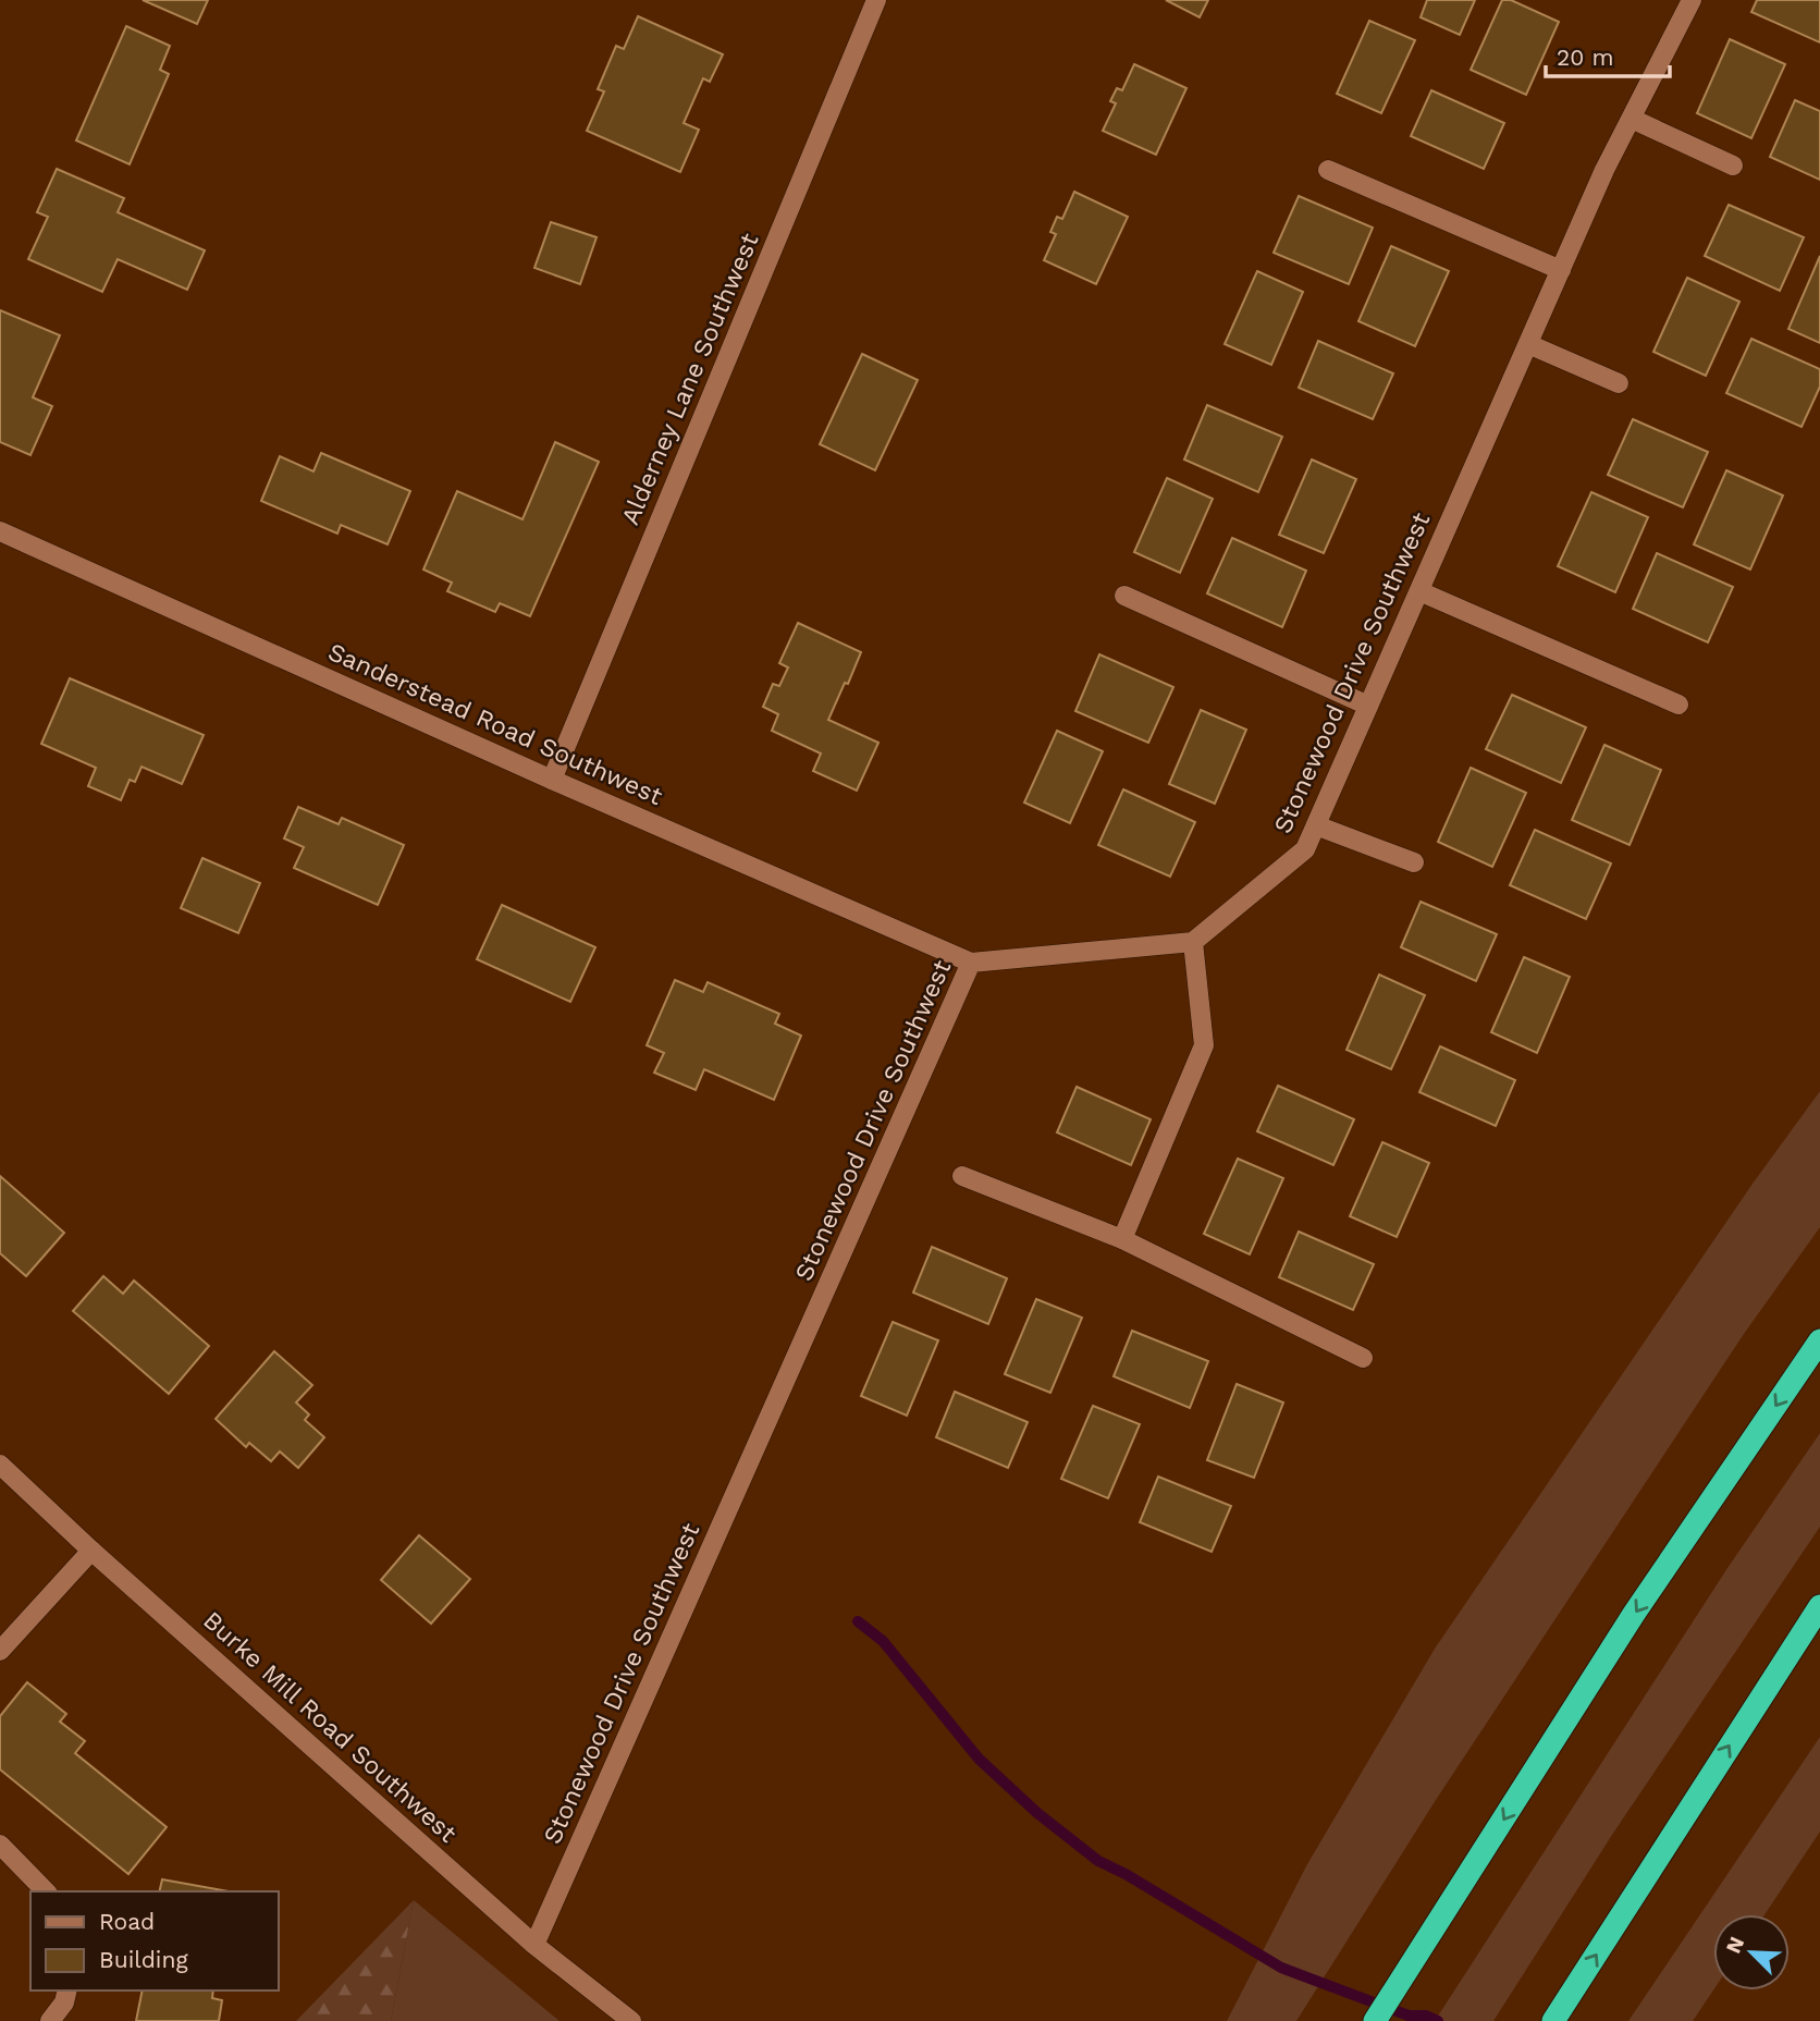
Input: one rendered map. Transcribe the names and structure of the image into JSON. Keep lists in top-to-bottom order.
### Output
{
  "streets": {
    "street": [
      "Alderney Lane Southwest",
      "Stonewood Drive Southwest",
      "Sanderstead Road Southwest",
      "Burke Mill Road Southwest"
    ]
  },
  "crossings": [
    ["Alderney Lane Southwest", "Sanderstead Road Southwest"],
    ["Stonewood Drive Southwest", "Sanderstead Road Southwest"],
    ["Stonewood Drive Southwest", "Burke Mill Road Southwest"]
  ],
  "legend": ["Road", "Building"],
  "scale_bar": "20 m",
  "north": "top left"
}
